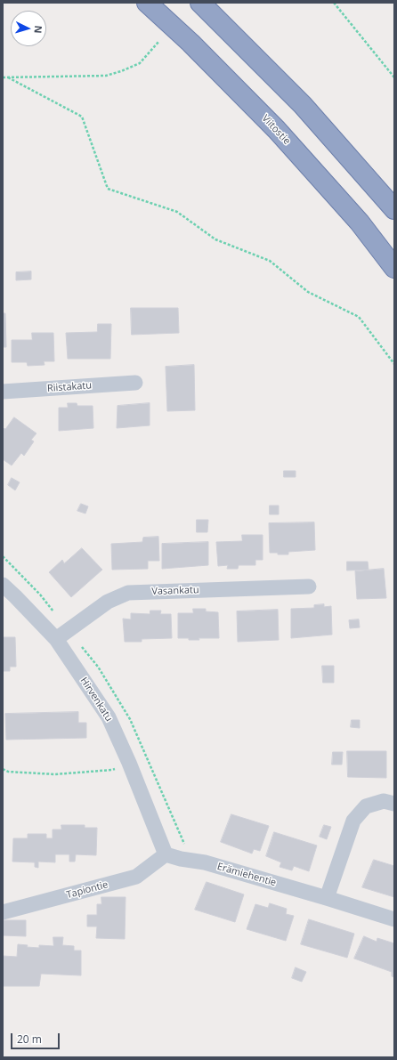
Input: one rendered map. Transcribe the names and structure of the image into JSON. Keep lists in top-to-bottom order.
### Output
{
  "streets": {
    "highway": ["Viitostie"],
    "street": [
      "Riistakatu",
      "Vasankatu",
      "Hirvenkatu",
      "Erämiehentie",
      "Tapiontie"
    ]
  },
  "crossings": [
    ["Vasankatu", "Hirvenkatu"],
    ["Hirvenkatu", "Erämiehentie"],
    ["Hirvenkatu", "Tapiontie"],
    ["Erämiehentie", "Tapiontie"]
  ],
  "scale_bar": "20 m",
  "north": "right"
}
